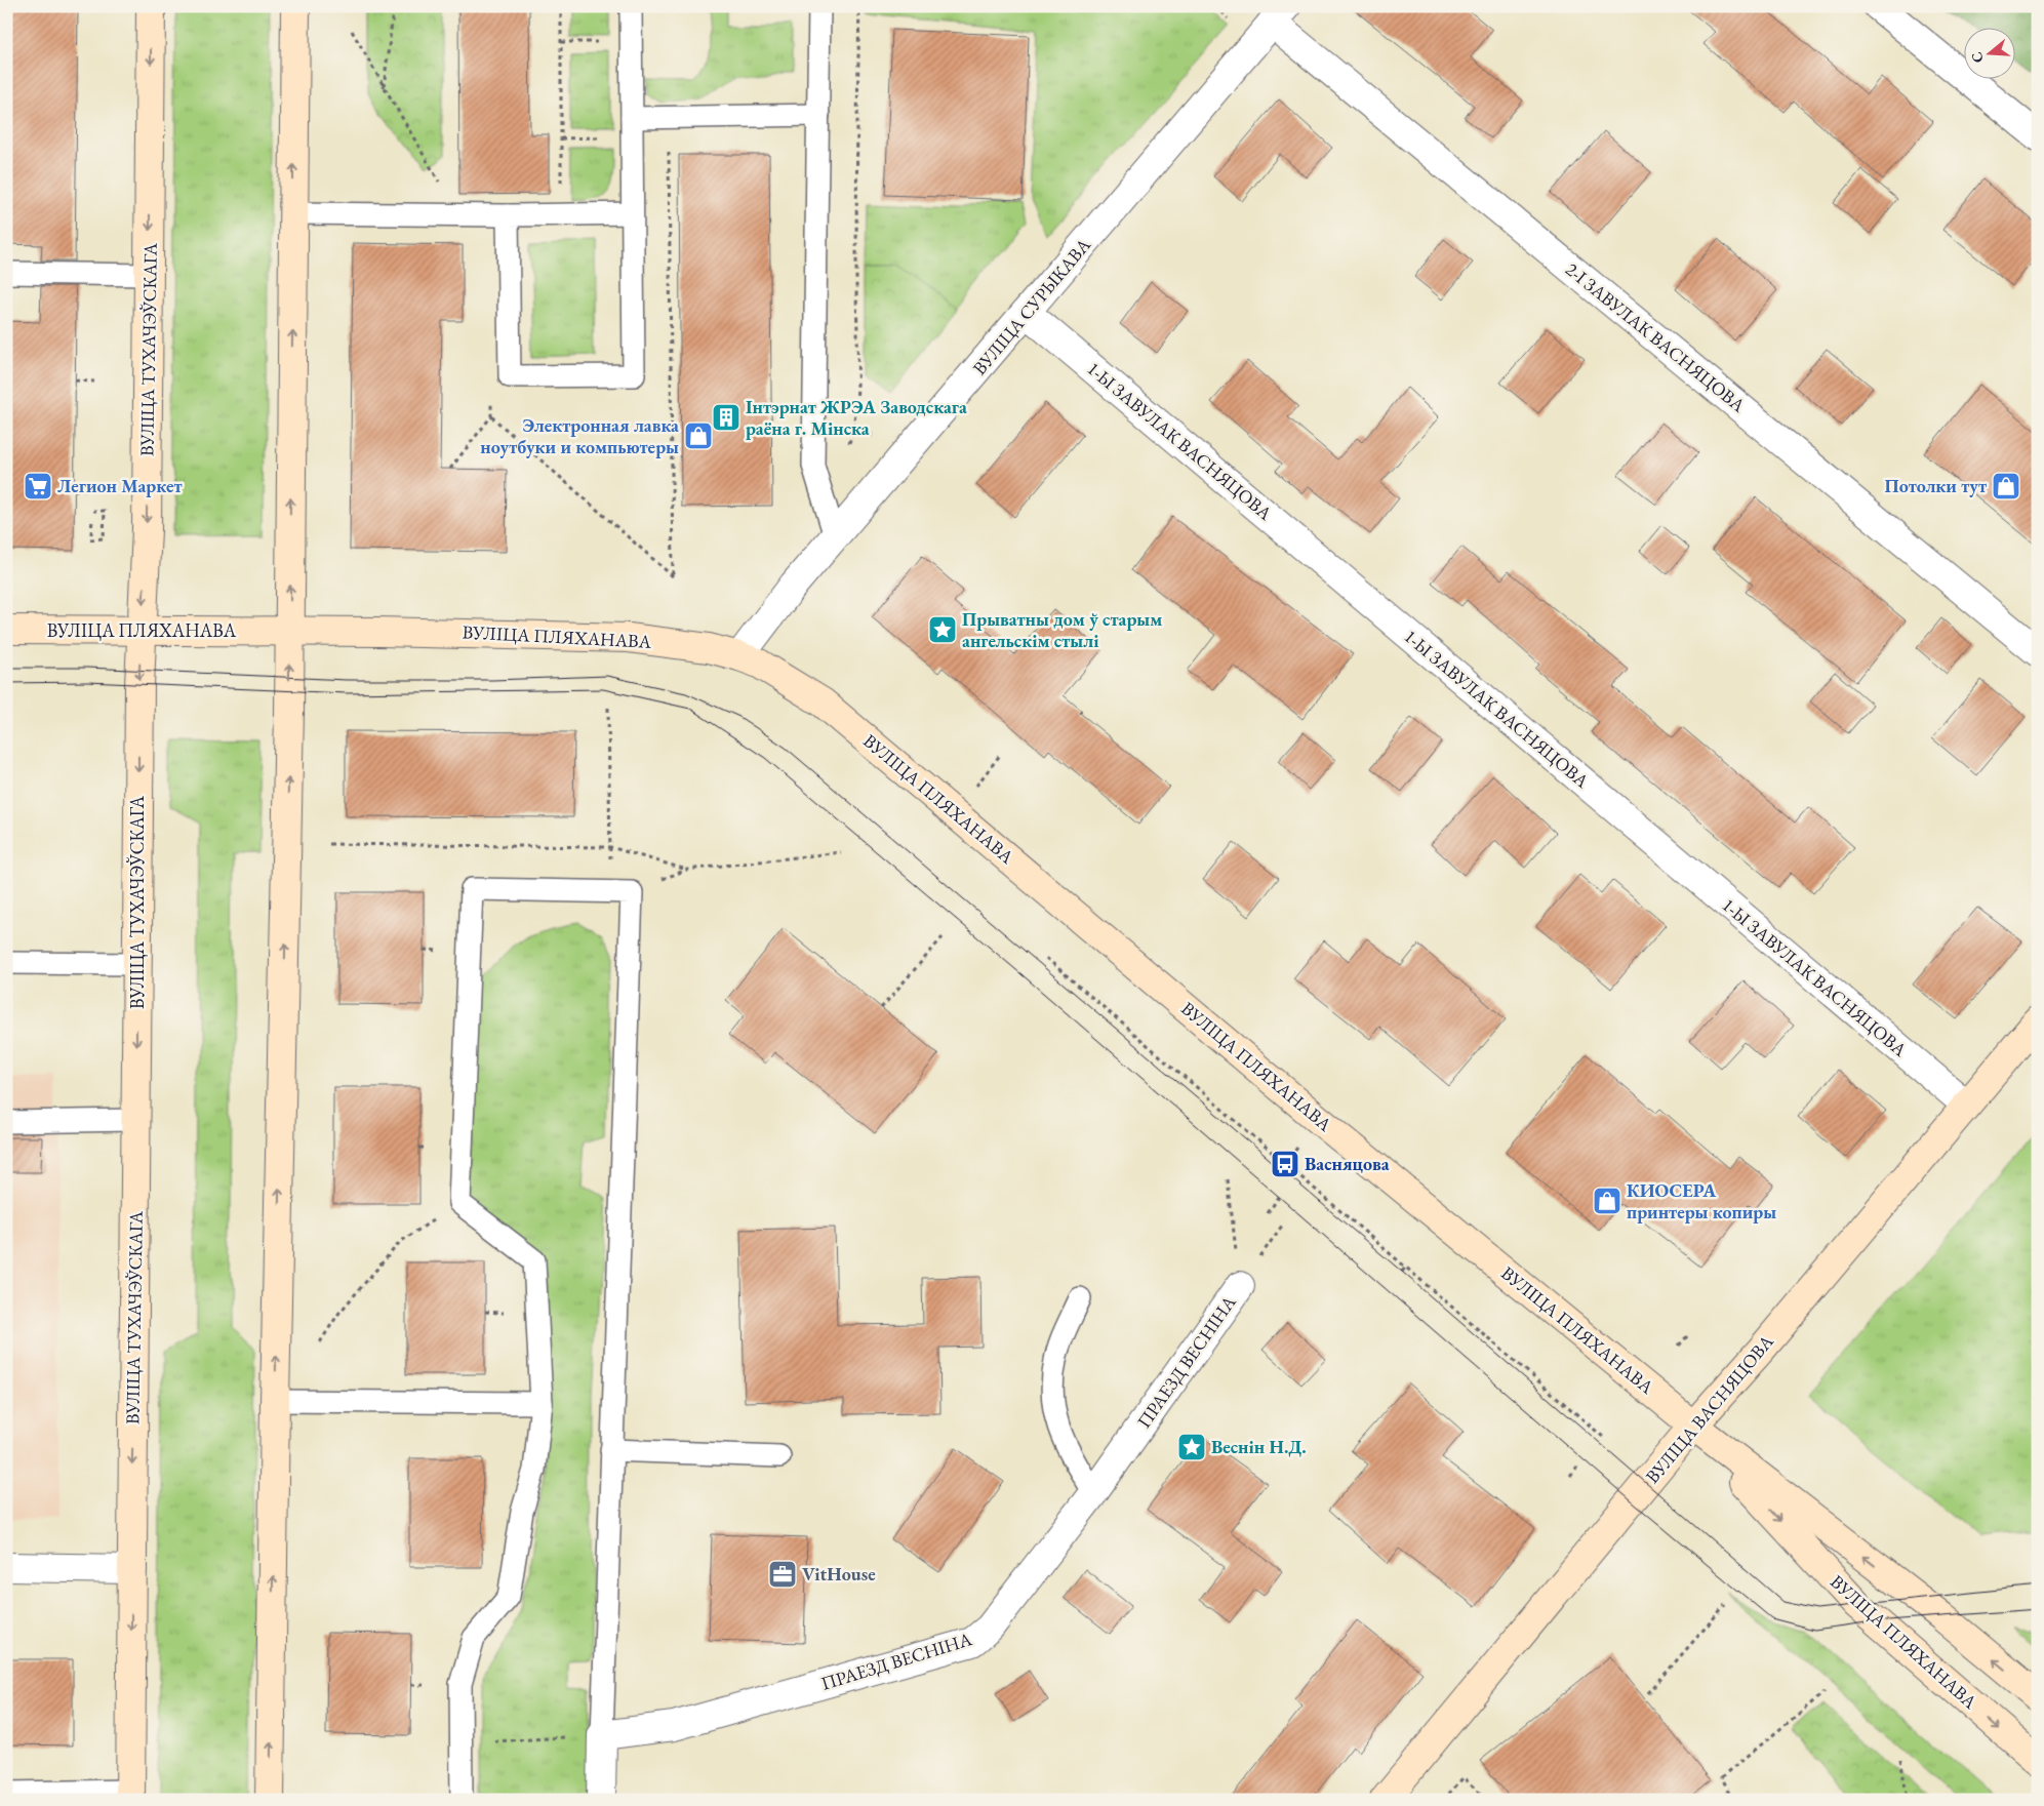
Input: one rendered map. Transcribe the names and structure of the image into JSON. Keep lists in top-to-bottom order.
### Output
{
  "streets": {
    "main road": ["ВУЛІЦА ТУХАЧЭЎСКАГА", "ВУЛІЦА ПЛЯХАНАВА", "ВУЛІЦА ВАСНЯЦОВА"],
    "street": [
      "ВУЛІЦА СУРЫКАВА",
      "2-І ЗАВУЛАК ВАСНЯЦОВА",
      "1-Ы ЗАВУЛАК ВАСНЯЦОВА",
      "ПРАЕЗД ВЕСНІНА"
    ]
  },
  "crossings": [
    ["ВУЛІЦА СУРЫКАВА", "2-І ЗАВУЛАК ВАСНЯЦОВА"],
    ["ВУЛІЦА СУРЫКАВА", "1-Ы ЗАВУЛАК ВАСНЯЦОВА"],
    ["ВУЛІЦА СУРЫКАВА", "ВУЛІЦА ПЛЯХАНАВА"],
    ["ВУЛІЦА ТУХАЧЭЎСКАГА", "ВУЛІЦА ПЛЯХАНАВА"],
    ["1-Ы ЗАВУЛАК ВАСНЯЦОВА", "ВУЛІЦА ВАСНЯЦОВА"],
    ["ВУЛІЦА ПЛЯХАНАВА", "ВУЛІЦА ВАСНЯЦОВА"]
  ],
  "places": {
    "building": ["Інтэрнат ЖРЭА Заводскага раёна г. Мінска"],
    "shop": ["Электронная лавка ноутбуки и компьютеры", "Потолки тут", "КИОСЕРА принтеры копиры"],
    "supermarket": ["Легион Маркет"],
    "place": ["Прыватны дом ў старым ангельскім стылі", "Веснін Н.Д."],
    "bus stop": ["Васняцова"],
    "office": ["VitHouse"]
  },
  "north": "left"
}
